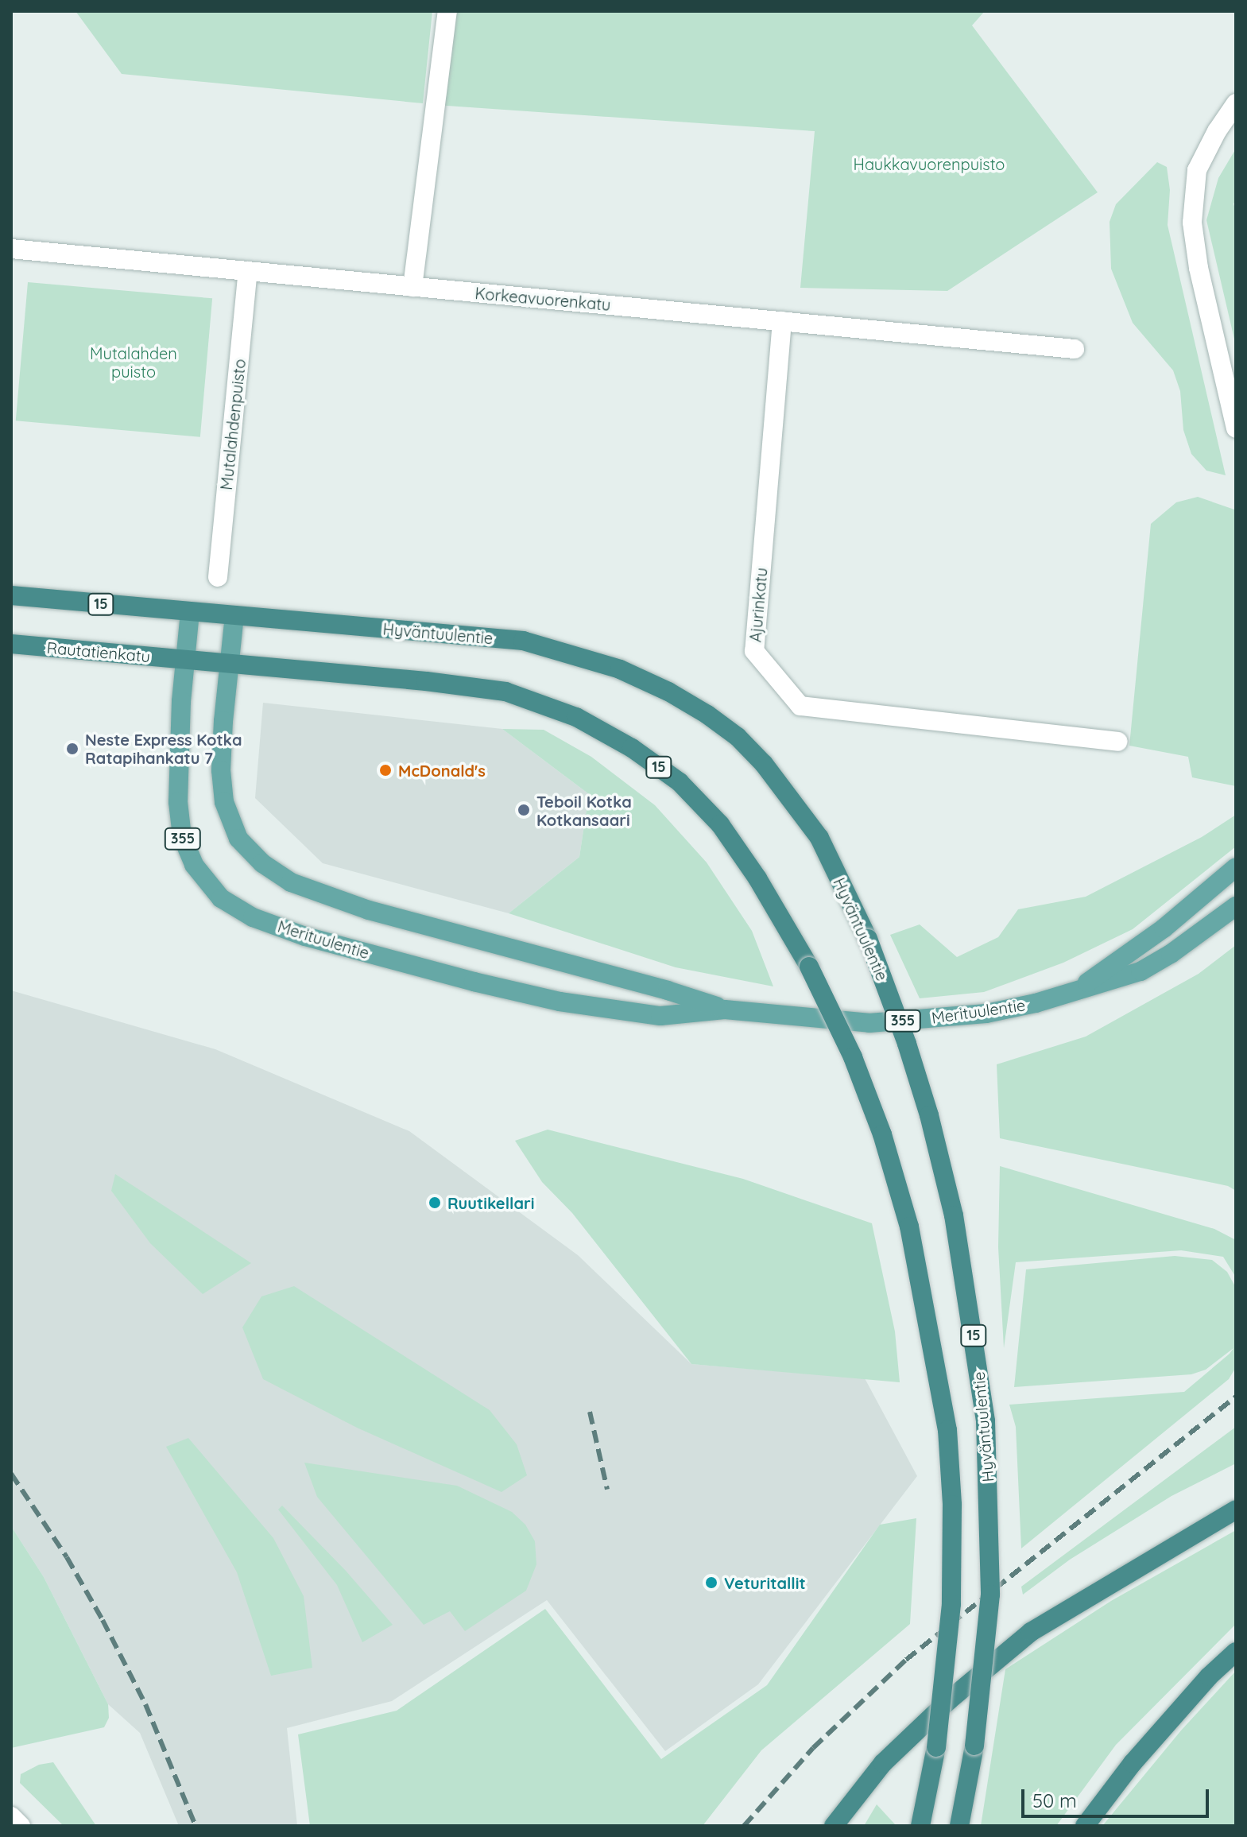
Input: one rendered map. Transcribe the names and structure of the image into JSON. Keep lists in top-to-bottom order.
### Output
{
  "streets": {
    "highway": ["15", "Hyväntuulentie", "Rautatienkatu"],
    "main road": ["355", "Merituulentie"],
    "street": ["Korkeavuorenkatu", "Mutalahdenpuisto", "Ajurinkatu"]
  },
  "crossings": [
    ["Korkeavuorenkatu", "Mutalahdenpuisto"],
    ["Korkeavuorenkatu", "Ajurinkatu"],
    ["15", "Hyväntuulentie"],
    ["15", "Rautatienkatu"],
    ["15", "Merituulentie"],
    ["Hyväntuulentie", "Merituulentie"],
    ["Rautatienkatu", "Merituulentie"]
  ],
  "parks": ["Haukkavuorenpuisto", "Mutalahden puisto"],
  "places": [
    "Neste Express Kotka Ratapihankatu 7",
    "McDonald's",
    "Teboil Kotka Kotkansaari",
    "Ruutikellari",
    "Veturitallit"
  ],
  "scale_bar": "50 m"
}
